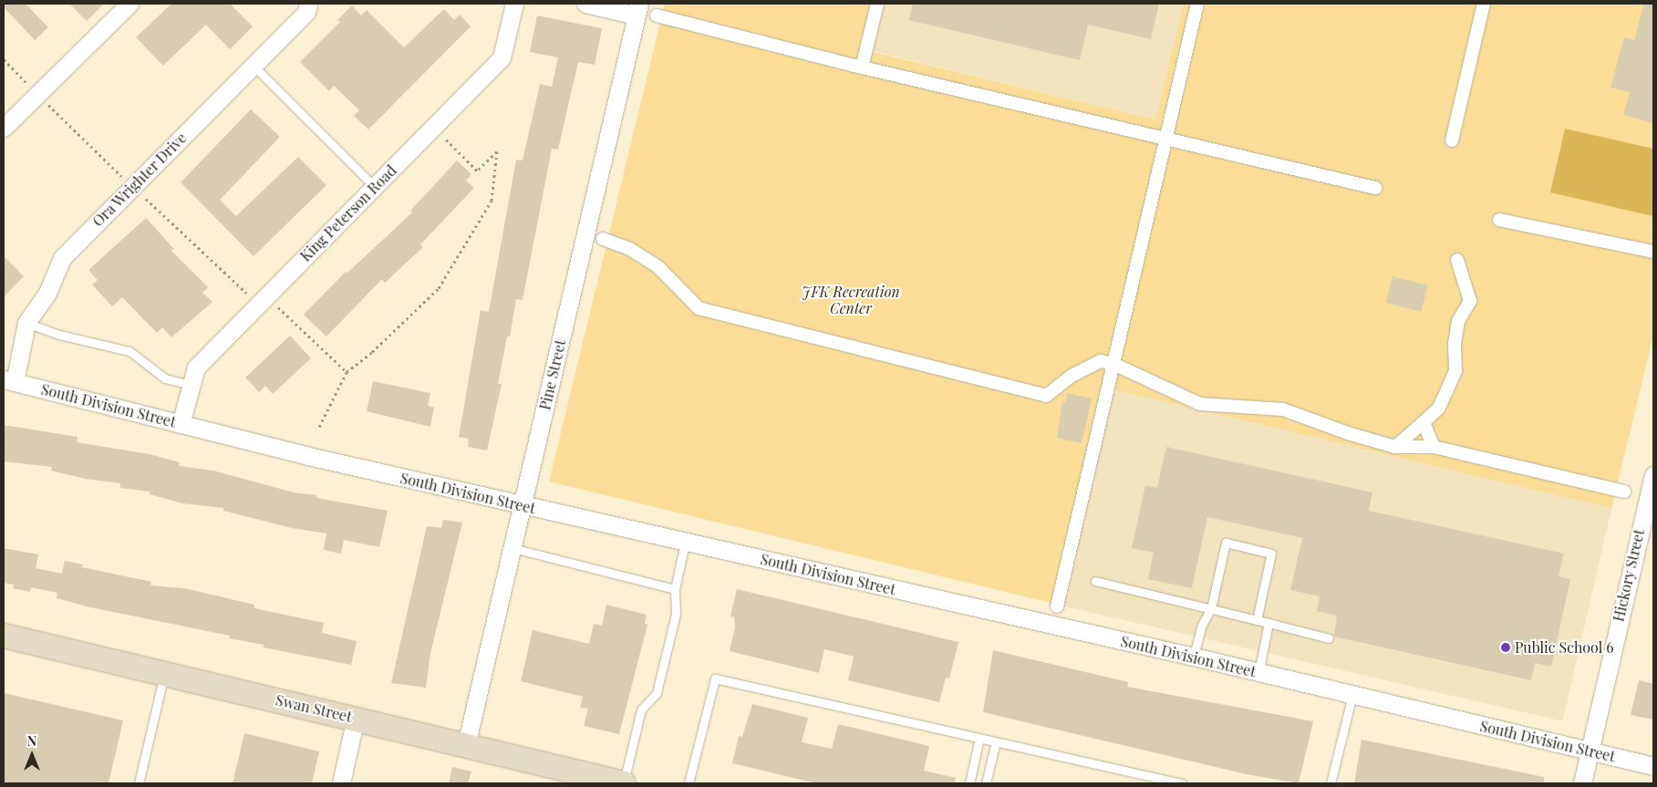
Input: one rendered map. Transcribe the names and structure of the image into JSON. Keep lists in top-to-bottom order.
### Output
{
  "streets": {
    "main road": ["Swan Street"],
    "street": [
      "Ora Wrighter Drive",
      "King Peterson Road",
      "Pine Street",
      "South Division Street",
      "Hickory Street"
    ]
  },
  "crossings": [
    ["Ora Wrighter Drive", "South Division Street"],
    ["King Peterson Road", "South Division Street"],
    ["Pine Street", "South Division Street"],
    ["Pine Street", "Swan Street"],
    ["South Division Street", "Hickory Street"]
  ],
  "parks": ["JFK Recreation Center"],
  "places": ["Public School 6"],
  "north": "top"
}
